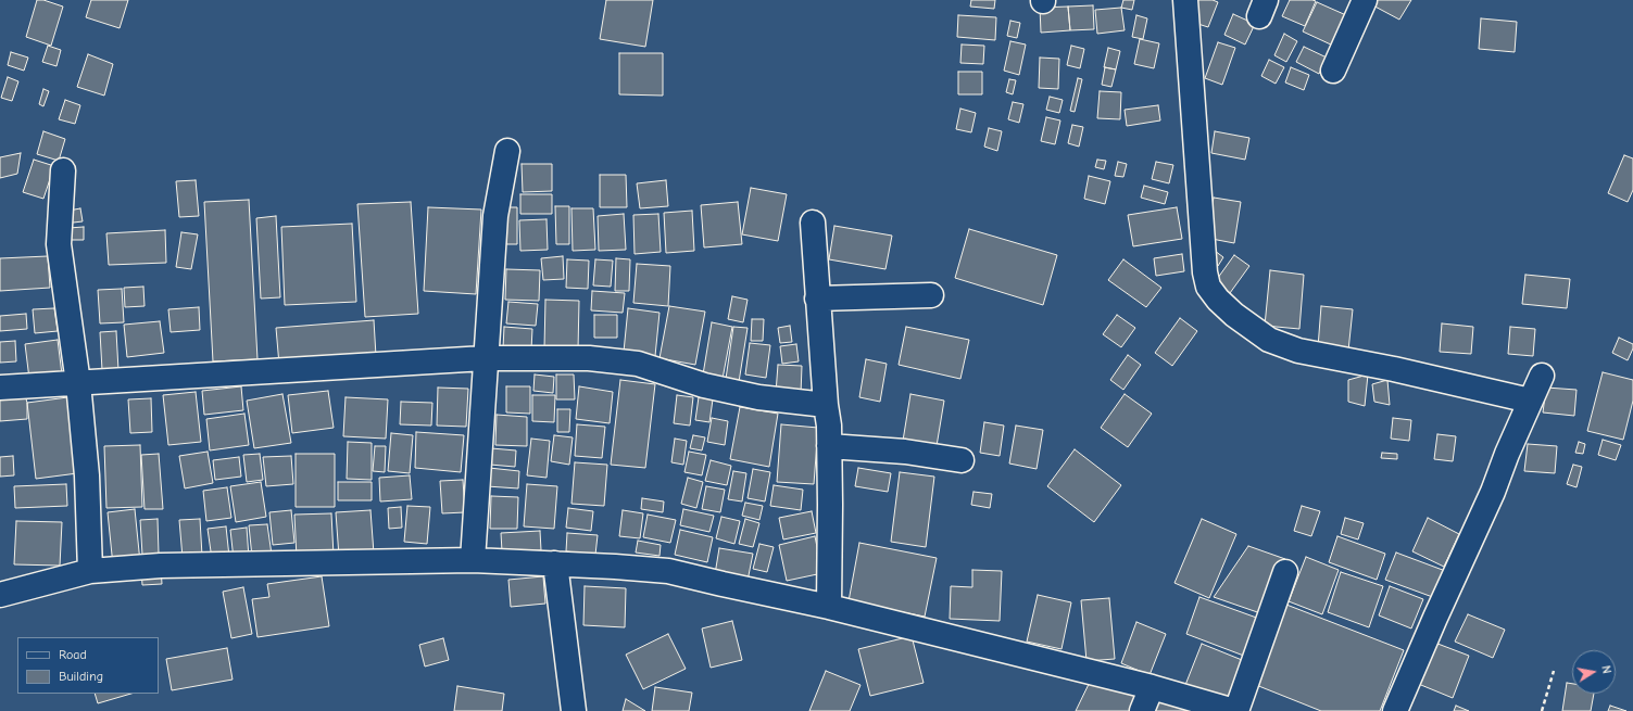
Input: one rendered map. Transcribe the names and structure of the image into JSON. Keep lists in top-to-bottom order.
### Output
{
  "legend": ["Road", "Building"],
  "north": "right"
}
